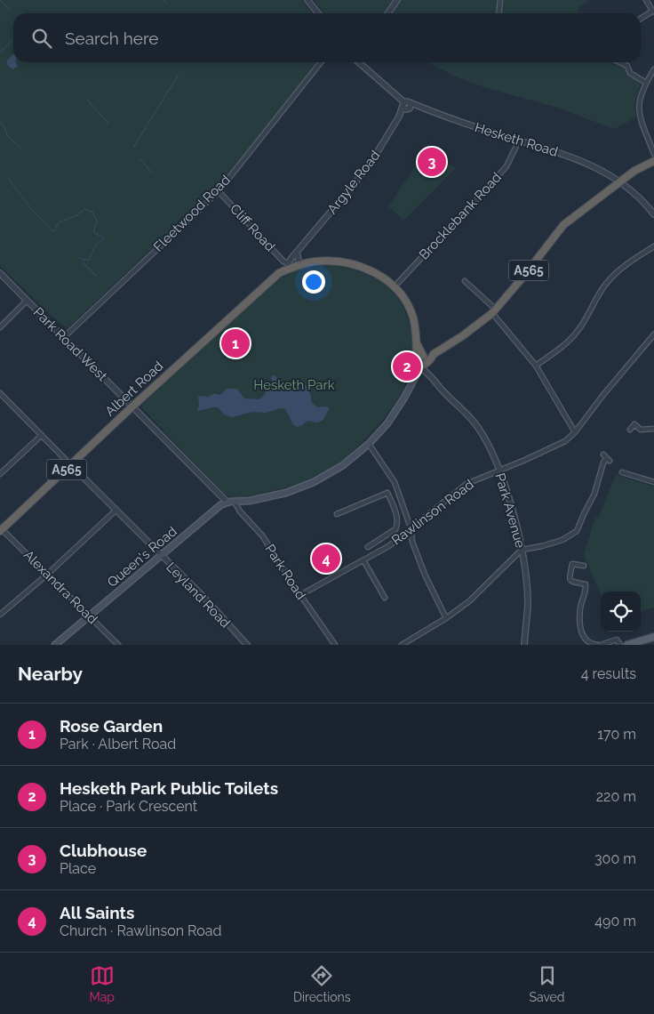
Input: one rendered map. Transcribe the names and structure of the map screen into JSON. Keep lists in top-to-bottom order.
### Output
{
  "streets": {
    "highway": ["A565", "Albert Road"],
    "main road": ["Queen's Road"],
    "street": [
      "Hesketh Road",
      "Argyle Road",
      "Fleetwood Road",
      "Brocklebank Road",
      "Cliff Road",
      "Park Road West",
      "Park Avenue",
      "Rawlinson Road",
      "Park Road",
      "Alexandra Road",
      "Leyland Road"
    ]
  },
  "crossings": [
    ["Hesketh Road", "Argyle Road"],
    ["Hesketh Road", "Brocklebank Road"],
    ["Hesketh Road", "A565"],
    ["Argyle Road", "Cliff Road"],
    ["Argyle Road", "A565"],
    ["Argyle Road", "Albert Road"],
    ["Fleetwood Road", "Cliff Road"],
    ["Fleetwood Road", "Park Road West"],
    ["Brocklebank Road", "A565"],
    ["Cliff Road", "A565"],
    ["Cliff Road", "Albert Road"],
    ["A565", "Albert Road"],
    ["A565", "Park Avenue"],
    ["A565", "Queen's Road"],
    ["Park Road West", "Albert Road"],
    ["Albert Road", "Alexandra Road"],
    ["Albert Road", "Leyland Road"],
    ["Park Avenue", "Rawlinson Road"],
    ["Park Avenue", "Queen's Road"],
    ["Rawlinson Road", "Park Road"],
    ["Queen's Road", "Park Road"],
    ["Queen's Road", "Alexandra Road"],
    ["Queen's Road", "Leyland Road"]
  ],
  "parks": ["Hesketh Park"],
  "page": {
    "search": "Search here",
    "pins": [
      "3",
      "1",
      "2",
      "4"
    ],
    "heading": ["Nearby", "4 results"],
    "list": [
      {
        "mark": "1",
        "name": "Rose Garden",
        "note": "Park · Albert Road",
        "value": "170 m"
      },
      {
        "mark": "2",
        "name": "Hesketh Park Public Toilets",
        "note": "Place · Park Crescent",
        "value": "220 m"
      },
      {
        "mark": "3",
        "name": "Clubhouse",
        "note": "Place",
        "value": "300 m"
      },
      {
        "mark": "4",
        "name": "All Saints",
        "note": "Church · Rawlinson Road",
        "value": "490 m"
      }
    ],
    "nav": ["Map", "Directions", "Saved"]
  }
}
